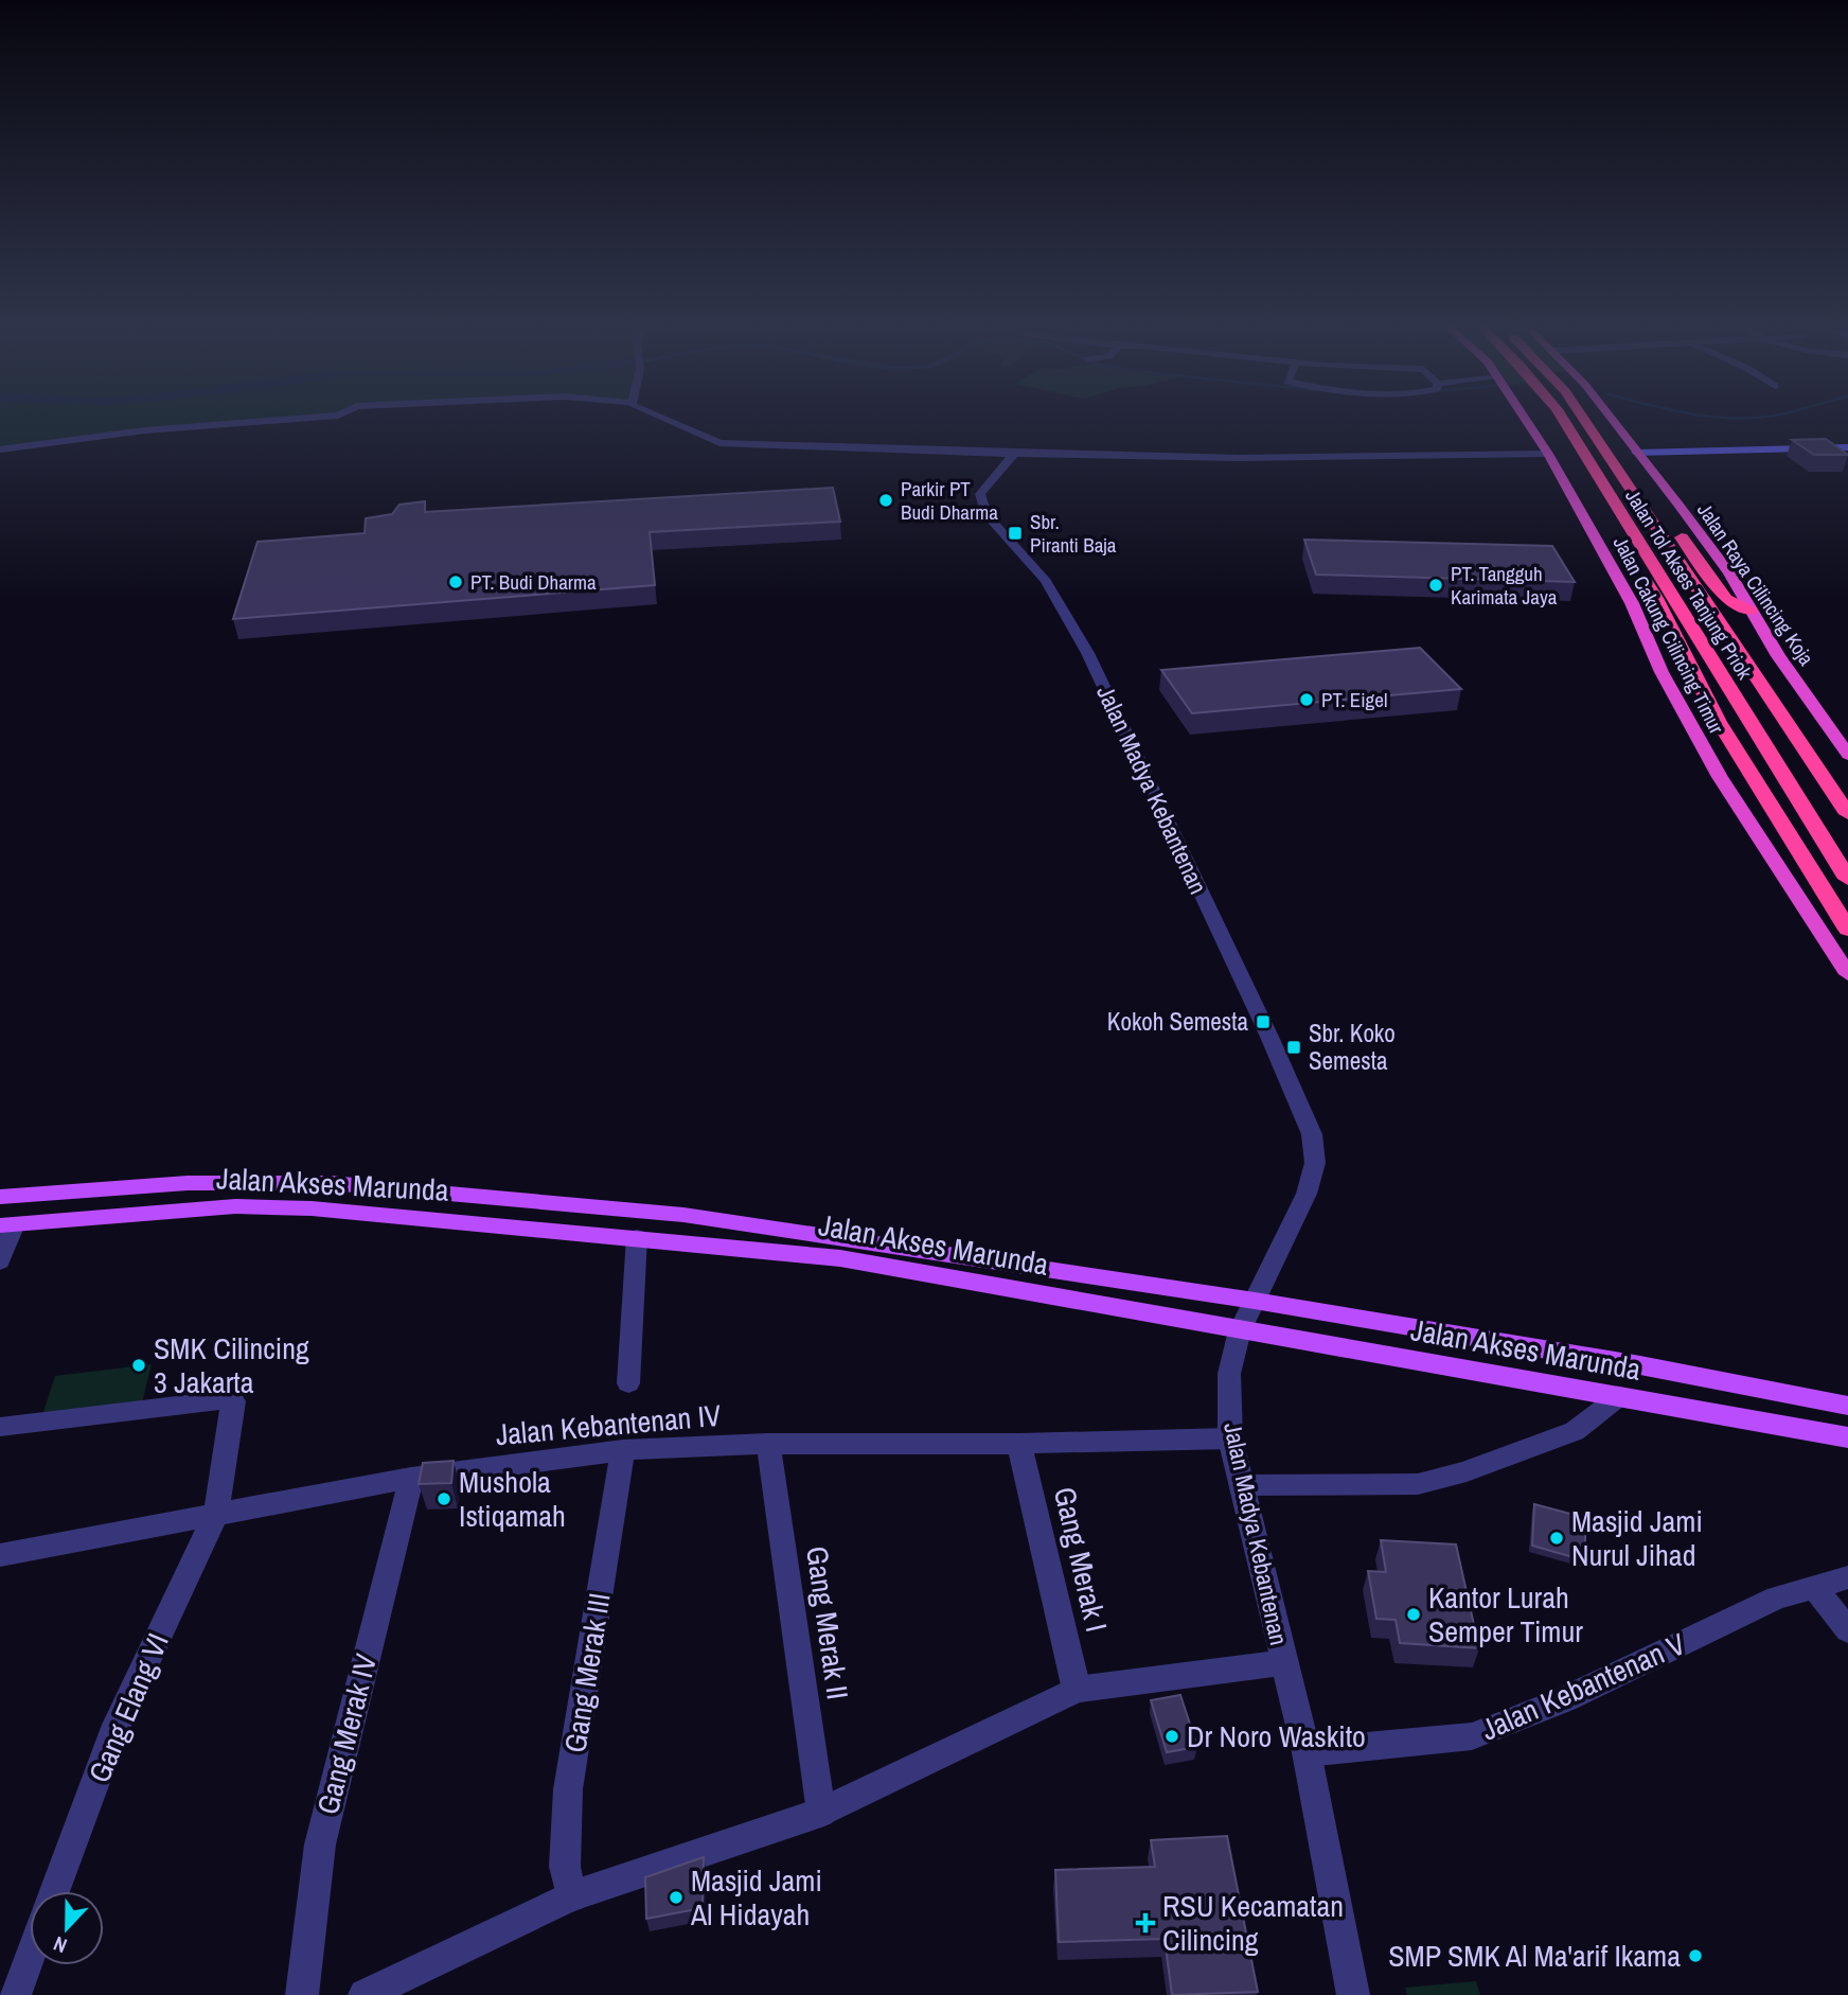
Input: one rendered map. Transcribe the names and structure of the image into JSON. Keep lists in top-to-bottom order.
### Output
{
  "streets": {
    "highway": ["Jalan Tol Akses Tanjung Priok", "Jalan Raya Cilincing Koja", "Jalan Cakung Cilincing Timur"],
    "main road": ["Jalan Akses Marunda"],
    "street": [
      "Jalan Madya Kebantenan",
      "Jalan Kebantenan IV",
      "Gang Merak I",
      "Gang Merak II",
      "Gang Merak III",
      "Jalan Kebantenan V",
      "Gang Elang VI",
      "Gang Merak IV"
    ]
  },
  "crossings": [
    ["Jalan Madya Kebantenan", "Jalan Akses Marunda"],
    ["Jalan Madya Kebantenan", "Jalan Kebantenan IV"],
    ["Jalan Madya Kebantenan", "Gang Merak I"],
    ["Jalan Madya Kebantenan", "Gang Merak II"],
    ["Jalan Madya Kebantenan", "Gang Merak III"],
    ["Jalan Madya Kebantenan", "Jalan Kebantenan V"],
    ["Jalan Kebantenan IV", "Gang Merak I"],
    ["Jalan Kebantenan IV", "Gang Merak II"],
    ["Jalan Kebantenan IV", "Gang Merak III"],
    ["Jalan Kebantenan IV", "Gang Elang VI"],
    ["Jalan Kebantenan IV", "Gang Merak IV"]
  ],
  "places": {
    "other": [
      "Parkir PT Budi Dharma",
      "PT. Budi Dharma",
      "PT. Tangguh Karimata Jaya",
      "PT. Eigel",
      "SMK Cilincing 3 Jakarta",
      "Mushola Istiqamah",
      "Masjid Jami Nurul Jihad",
      "Kantor Lurah Semper Timur",
      "Dr Noro Waskito",
      "Masjid Jami Al Hidayah",
      "SMP SMK Al Ma'arif Ikama"
    ],
    "transit": ["Sbr. Piranti Baja", "Kokoh Semesta", "Sbr. Koko Semesta"],
    "health": ["RSU Kecamatan Cilincing"]
  },
  "north": "bottom"
}
